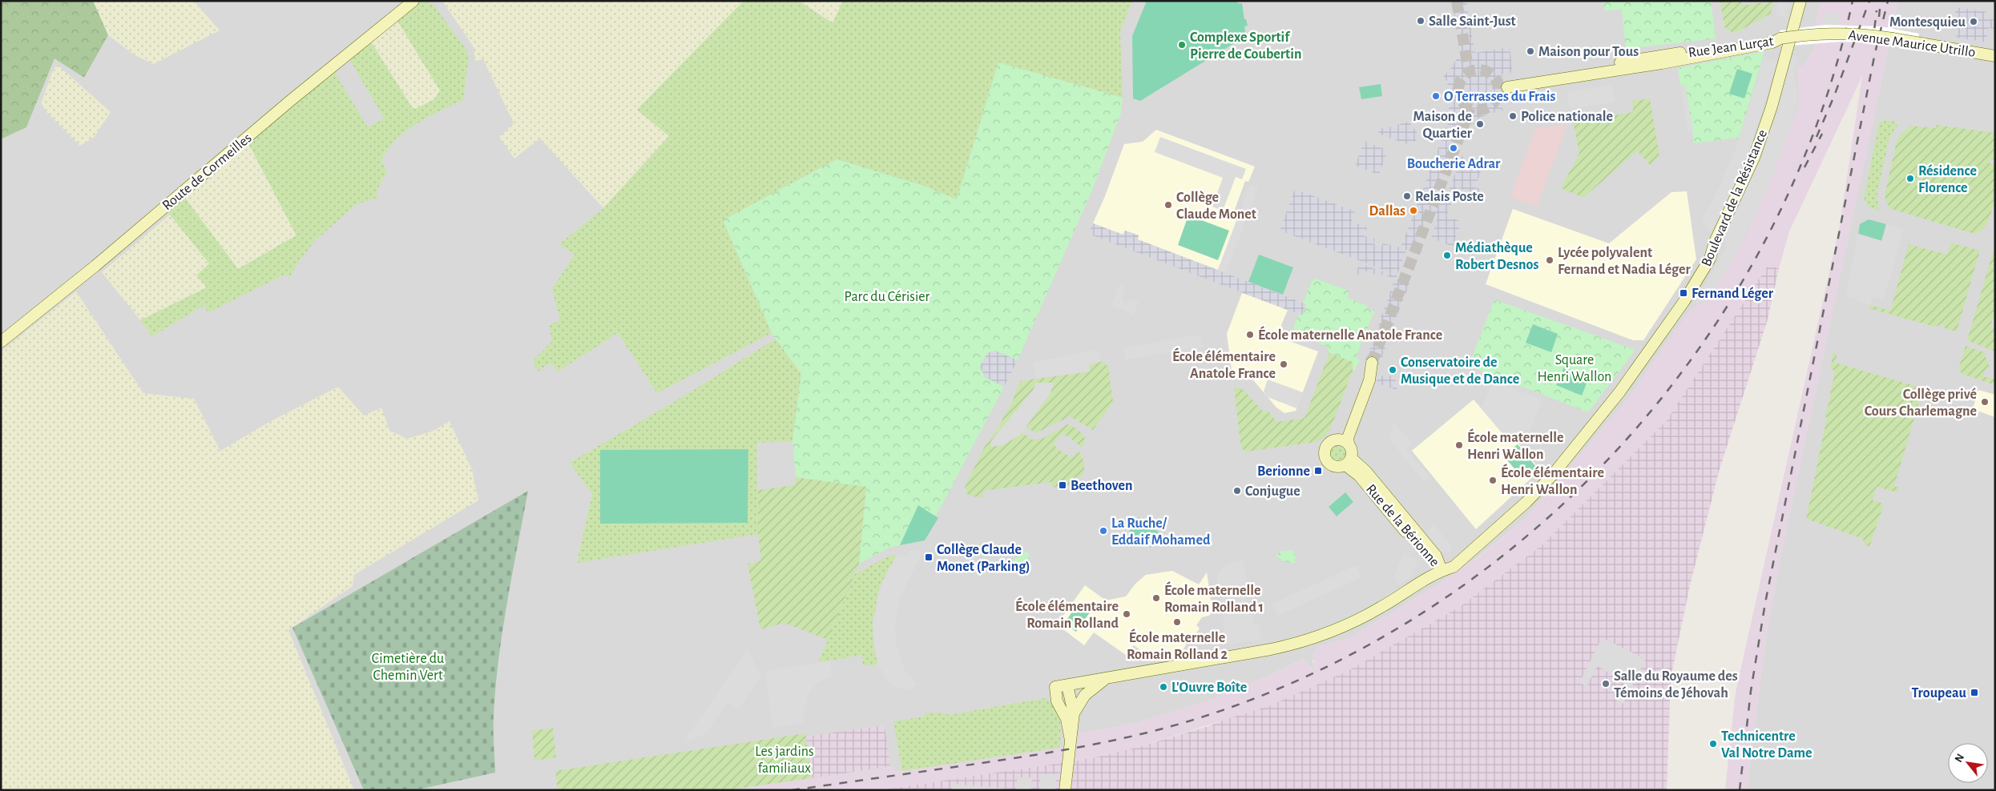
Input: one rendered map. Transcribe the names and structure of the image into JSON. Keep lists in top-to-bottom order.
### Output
{
  "streets": {
    "main road": [
      "Avenue Maurice Utrillo",
      "Rue Jean Lurçat",
      "Route de Cormeilles",
      "Boulevard de la Résistance",
      "Rue de la Bérionne"
    ]
  },
  "crossings": [
    ["Avenue Maurice Utrillo", "Rue Jean Lurçat"],
    ["Boulevard de la Résistance", "Rue de la Bérionne"]
  ],
  "parks": [
    "Parc du Cérisier",
    "Square Henri Wallon",
    "Cimetière du Chemin Vert",
    "Les jardins familiaux"
  ],
  "places": {
    "other": [
      "Salle Saint-Just",
      "Montesquieu",
      "Complexe Sportif Pierre de Coubertin",
      "Maison pour Tous",
      "O Terrasses du Frais",
      "Police nationale",
      "Maison de Quartier",
      "Boucherie Adrar",
      "Résidence Florence",
      "Relais Poste",
      "Collège Claude Monet",
      "Dallas",
      "Médiathèque Robert Desnos",
      "Lycée polyvalent Fernand et Nadia Léger",
      "École maternelle Anatole France",
      "École élémentaire Anatole France",
      "Conservatoire de Musique et de Dance",
      "Collège privé Cours Charlemagne",
      "École maternelle Henri Wallon",
      "École élémentaire Henri Wallon",
      "Conjugue",
      "La Ruche/ Eddaif Mohamed",
      "École maternelle Romain Rolland 1",
      "École élémentaire Romain Rolland",
      "École maternelle Romain Rolland 2",
      "Salle du Royaume des Témoins de Jéhovah",
      "L'Ouvre Boîte",
      "Technicentre Val Notre Dame"
    ],
    "transit": [
      "Fernand Léger",
      "Berionne",
      "Beethoven",
      "Collège Claude Monet (Parking)",
      "Troupeau"
    ]
  },
  "north": "top left"
}
